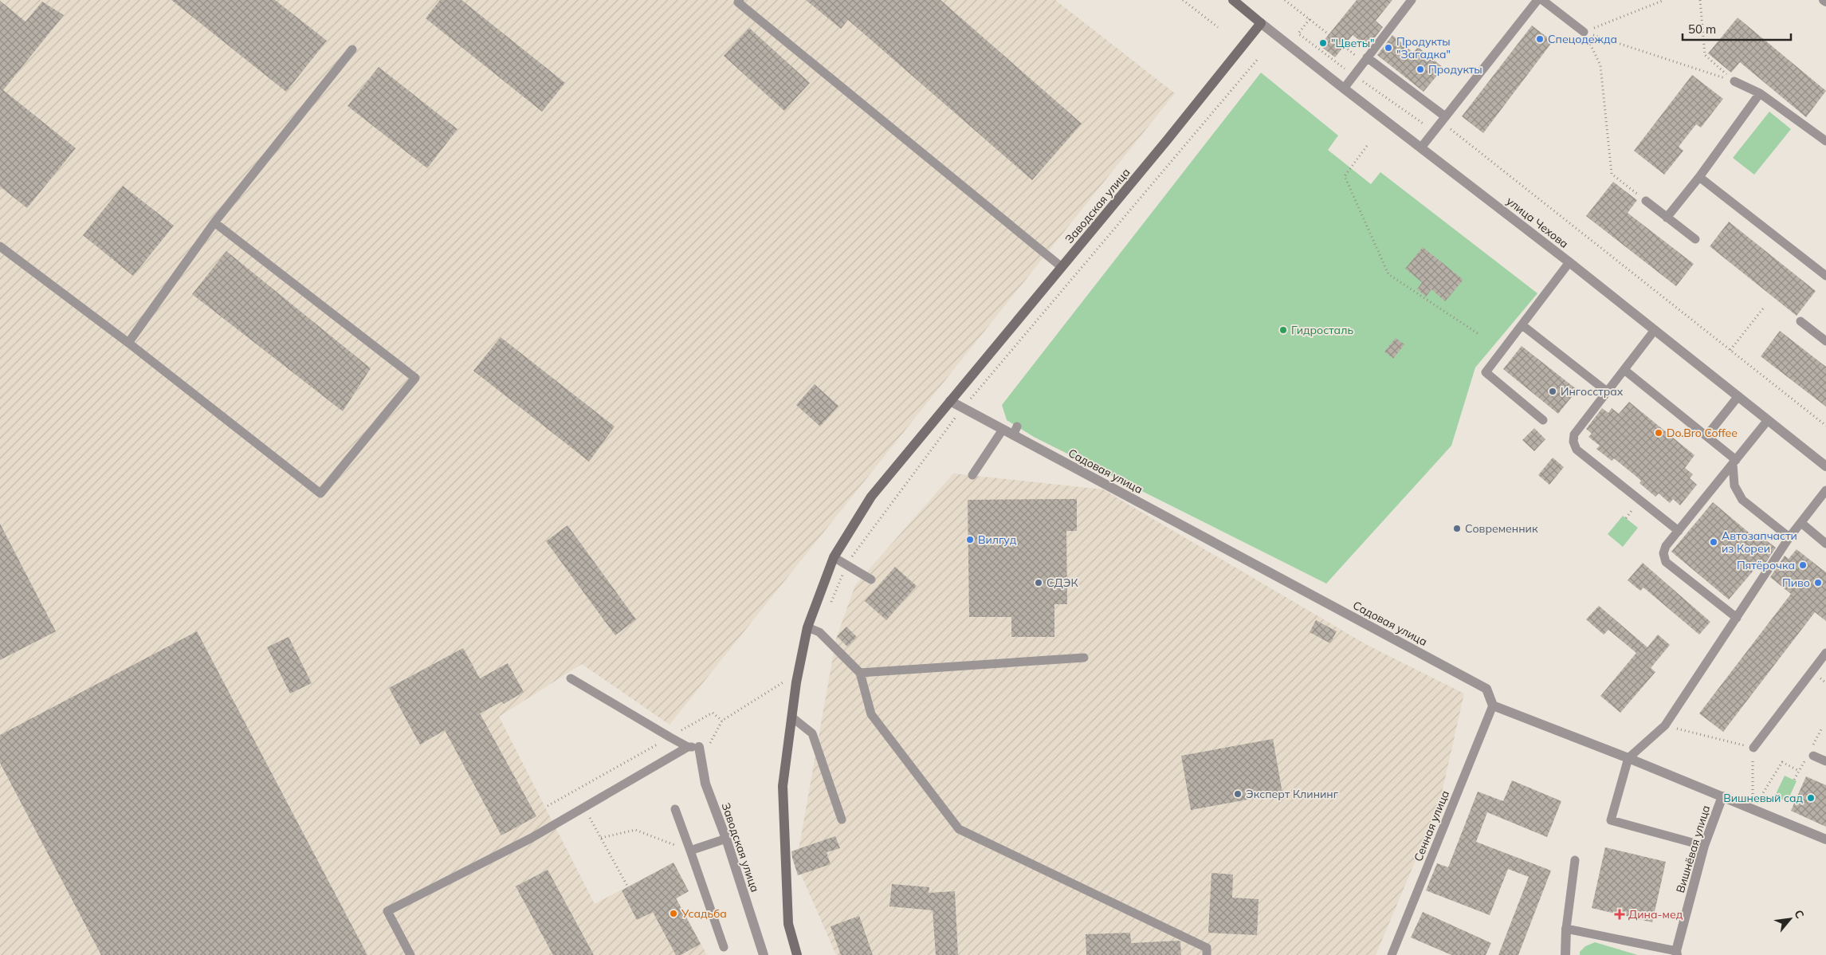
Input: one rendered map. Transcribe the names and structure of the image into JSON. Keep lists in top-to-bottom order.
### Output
{
  "streets": {
    "main road": ["Заводская улица", "улица Чехова"],
    "street": ["Садовая улица", "Вишнёвая улица"],
    "lane": ["Сенная улица"]
  },
  "crossings": [
    ["Заводская улица", "улица Чехова"],
    ["Заводская улица", "Садовая улица"],
    ["Садовая улица", "Сенная улица"]
  ],
  "places": {
    "other": [
      "Спецодежда",
      "\"Цветы\"",
      "Продукты \"Загадка\"",
      "Продукты",
      "Гидросталь",
      "Ингосстрах",
      "Do.Bro Coffee",
      "Современник",
      "Вилгуд",
      "Автозапчасти из Кореи",
      "Пятёрочка",
      "СДЭК",
      "Пиво",
      "Эксперт Клининг",
      "Вишневый сад",
      "Усадьба"
    ],
    "health": ["Дина-мед"]
  },
  "scale_bar": "50 m",
  "north": "top right"
}
